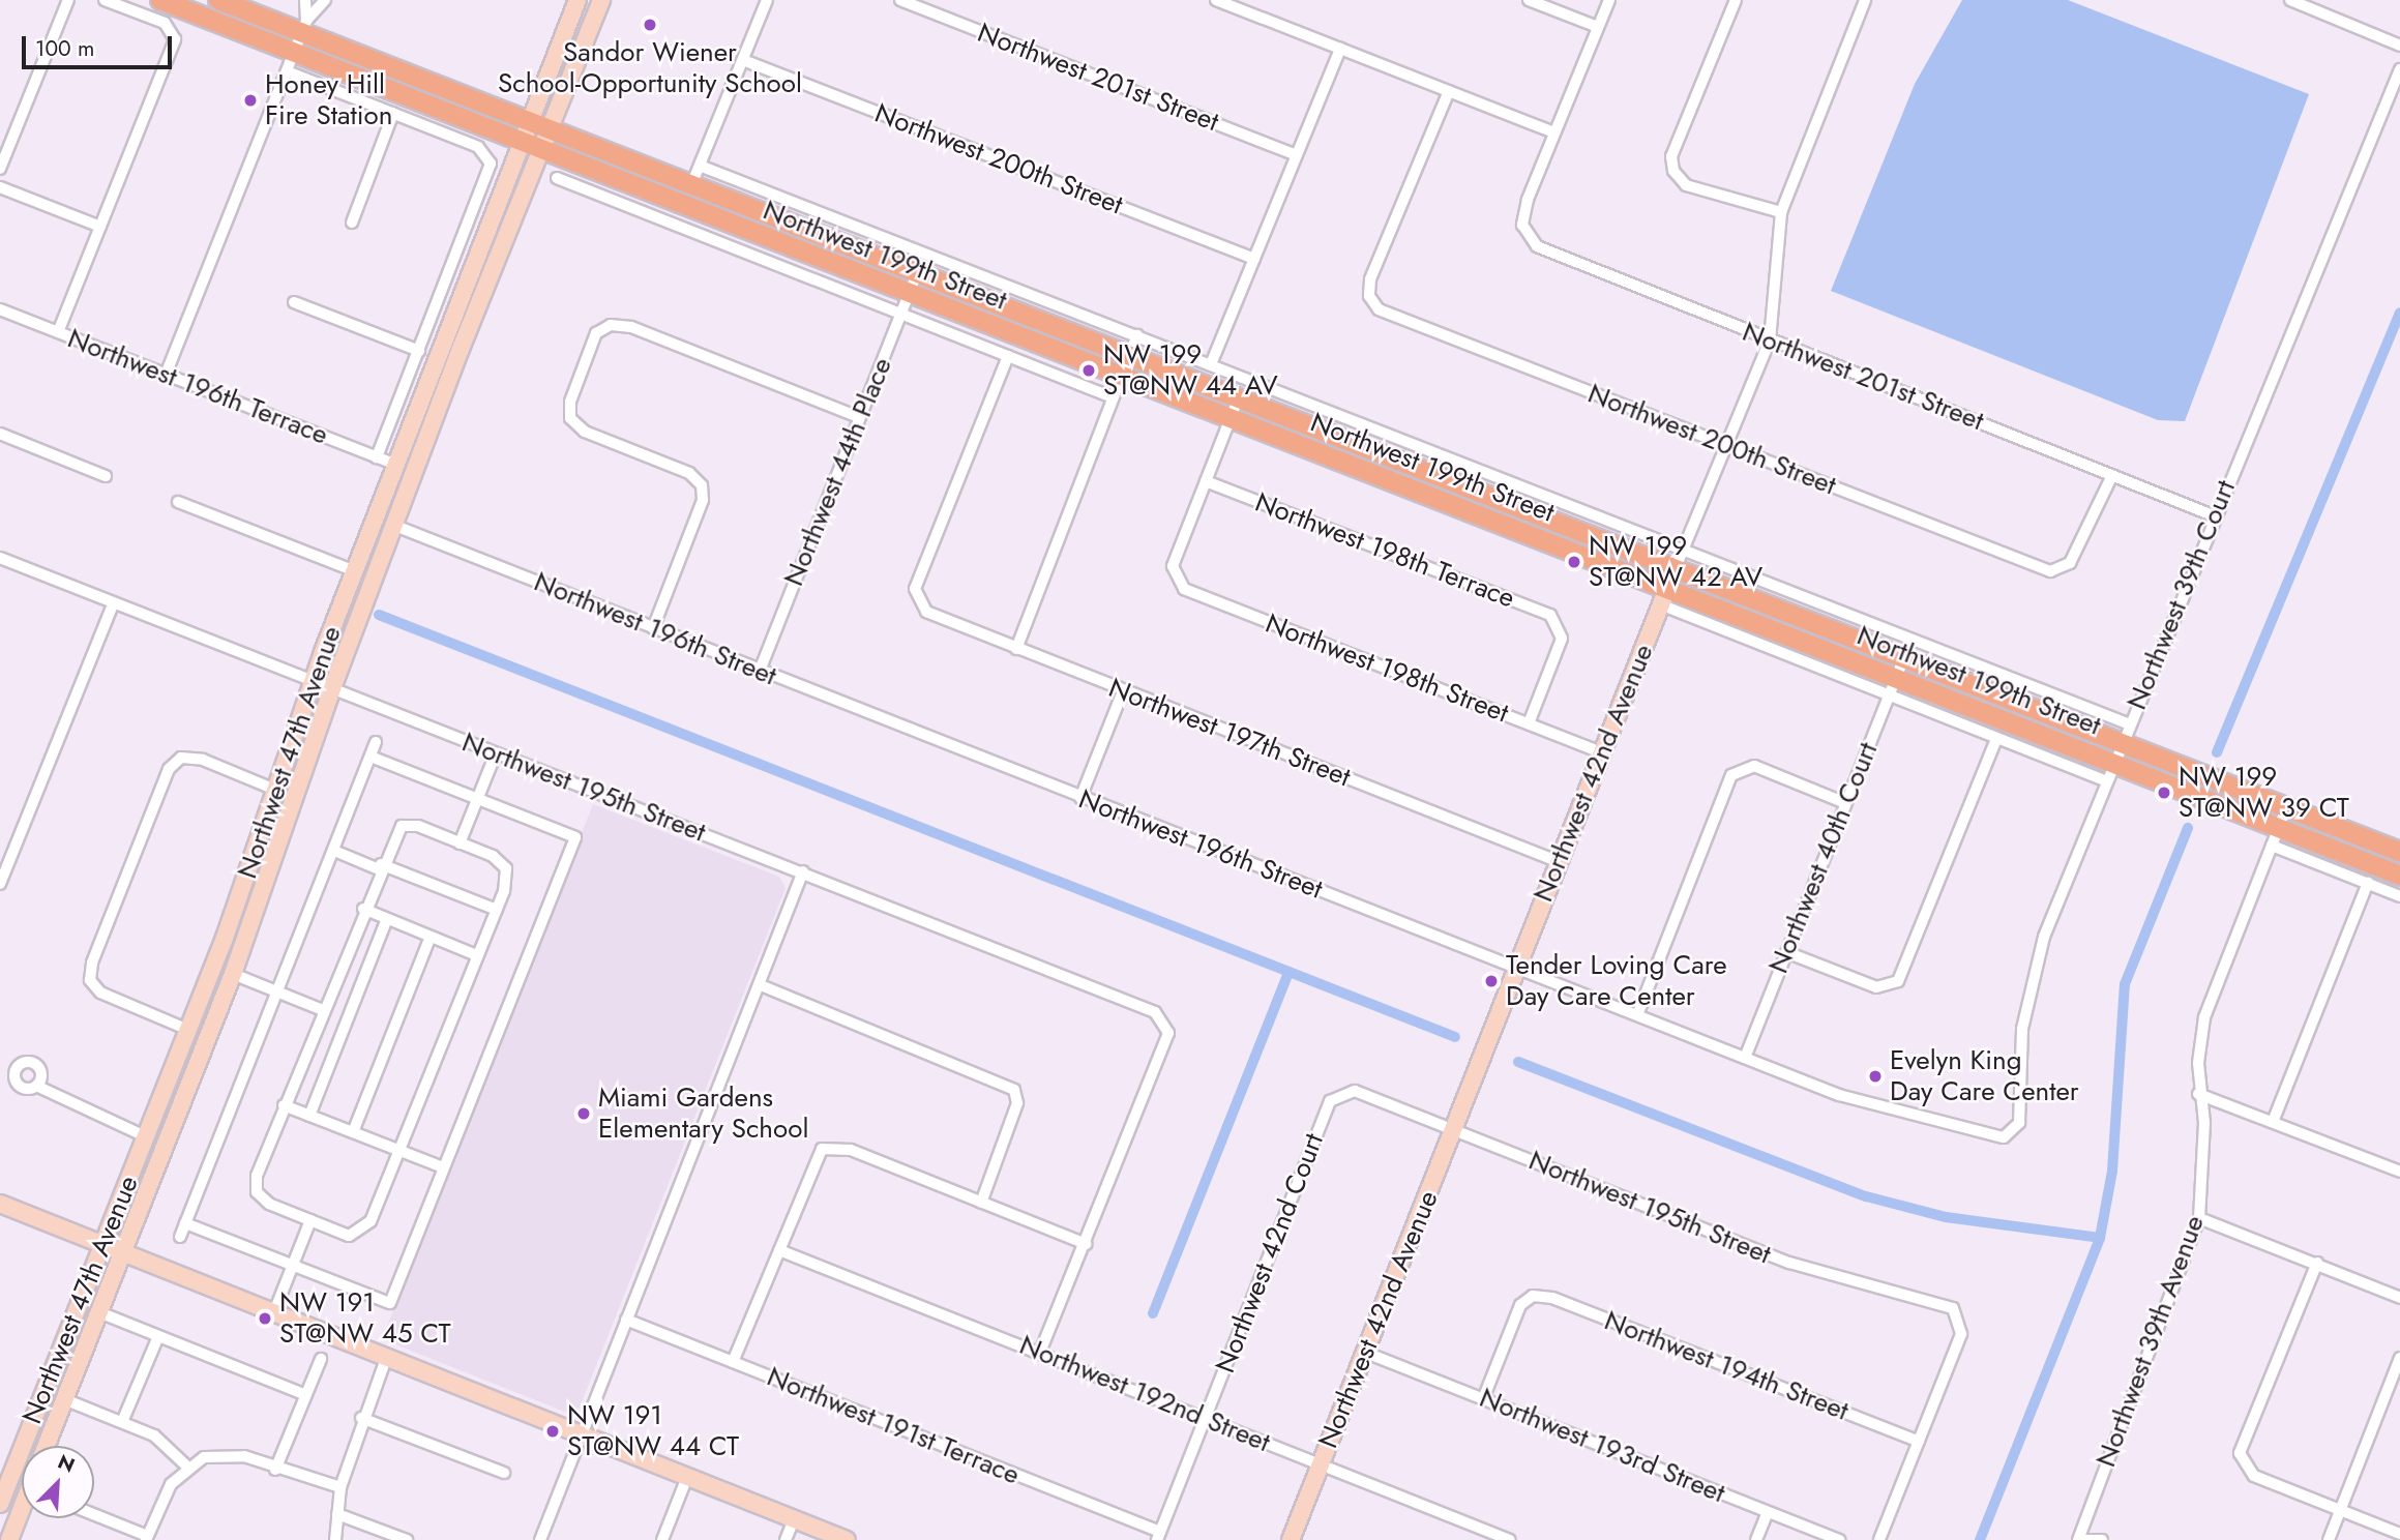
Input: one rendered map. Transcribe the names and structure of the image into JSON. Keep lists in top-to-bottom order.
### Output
{
  "streets": {
    "main road": ["Northwest 199th Street", "Northwest 47th Avenue", "Northwest 42nd Avenue"],
    "street": [
      "Northwest 201st Street",
      "Northwest 200th Street",
      "Northwest 196th Terrace",
      "Northwest 44th Place",
      "Northwest 198th Terrace",
      "Northwest 39th Court",
      "Northwest 196th Street",
      "Northwest 198th Street",
      "Northwest 197th Street",
      "Northwest 195th Street",
      "Northwest 40th Court",
      "Northwest 42nd Court",
      "Northwest 39th Avenue",
      "Northwest 194th Street",
      "Northwest 192nd Street",
      "Northwest 191st Terrace",
      "Northwest 193rd Street"
    ]
  },
  "crossings": [
    ["Northwest 201st Street", "Northwest 200th Street"],
    ["Northwest 201st Street", "Northwest 39th Court"],
    ["Northwest 201st Street", "Northwest 42nd Avenue"],
    ["Northwest 200th Street", "Northwest 42nd Avenue"],
    ["Northwest 199th Street", "Northwest 44th Place"],
    ["Northwest 199th Street", "Northwest 39th Court"],
    ["Northwest 199th Street", "Northwest 47th Avenue"],
    ["Northwest 199th Street", "Northwest 42nd Avenue"],
    ["Northwest 199th Street", "Northwest 40th Court"],
    ["Northwest 199th Street", "Northwest 39th Avenue"],
    ["Northwest 196th Terrace", "Northwest 47th Avenue"],
    ["Northwest 44th Place", "Northwest 196th Street"],
    ["Northwest 198th Terrace", "Northwest 198th Street"],
    ["Northwest 39th Court", "Northwest 196th Street"],
    ["Northwest 196th Street", "Northwest 47th Avenue"],
    ["Northwest 196th Street", "Northwest 42nd Avenue"],
    ["Northwest 196th Street", "Northwest 40th Court"],
    ["Northwest 198th Street", "Northwest 42nd Avenue"],
    ["Northwest 197th Street", "Northwest 42nd Avenue"],
    ["Northwest 47th Avenue", "Northwest 195th Street"],
    ["Northwest 42nd Avenue", "Northwest 195th Street"],
    ["Northwest 42nd Avenue", "Northwest 192nd Street"],
    ["Northwest 42nd Avenue", "Northwest 193rd Street"],
    ["Northwest 195th Street", "Northwest 42nd Court"],
    ["Northwest 195th Street", "Northwest 194th Street"],
    ["Northwest 42nd Court", "Northwest 192nd Street"],
    ["Northwest 42nd Court", "Northwest 191st Terrace"],
    ["Northwest 194th Street", "Northwest 193rd Street"]
  ],
  "places": [
    "Sandor Wiener School-Opportunity School",
    "Honey Hill Fire Station",
    "NW 199 ST@NW 44 AV",
    "NW 199 ST@NW 42 AV",
    "NW 199 ST@NW 39 CT",
    "Tender Loving Care Day Care Center",
    "Evelyn King Day Care Center",
    "Miami Gardens Elementary School",
    "NW 191 ST@NW 45 CT",
    "NW 191 ST@NW 44 CT"
  ],
  "scale_bar": "100 m",
  "north": "top right"
}
